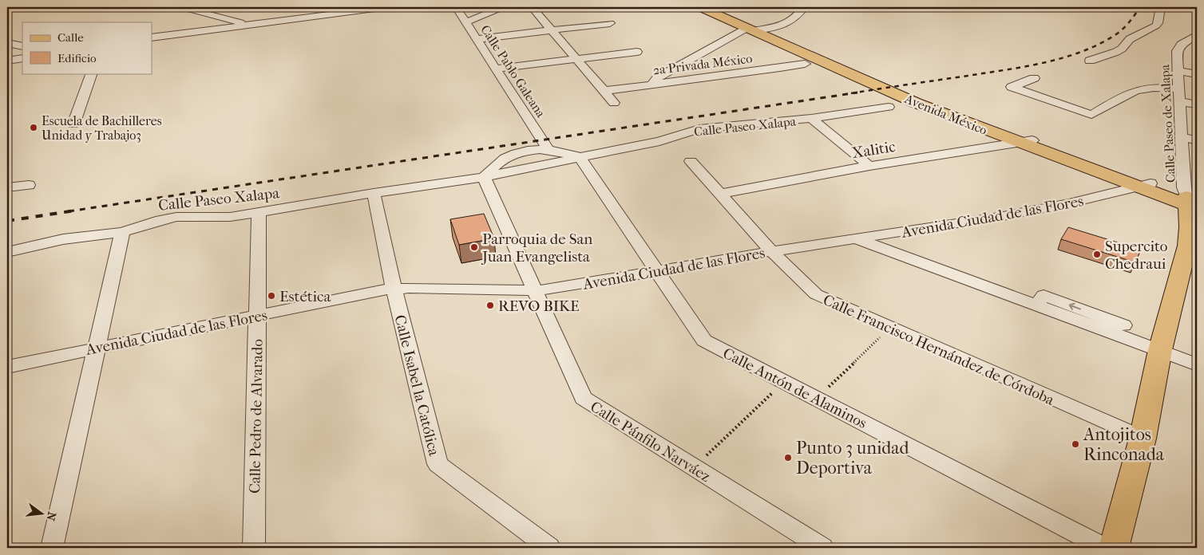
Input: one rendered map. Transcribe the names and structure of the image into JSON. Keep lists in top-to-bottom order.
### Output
{
  "streets": {
    "main road": ["Avenida México"],
    "street": [
      "2a Privada México",
      "Calle Pablo Galeana",
      "Calle Paseo de Xalapa",
      "Calle Paseo Xalapa",
      "Xalitic",
      "Avenida Ciudad de las Flores",
      "Calle Francisco Hernández de Córdoba",
      "Calle Isabel la Católica",
      "Calle Antón de Alaminos",
      "Calle Pedro de Alvarado",
      "Calle Pánfilo Narváez"
    ]
  },
  "crossings": [
    ["Calle Pablo Galeana", "Calle Paseo Xalapa"],
    ["Avenida México", "Calle Paseo de Xalapa"],
    ["Avenida México", "Xalitic"],
    ["Avenida México", "Avenida Ciudad de las Flores"],
    ["Calle Paseo Xalapa", "Calle Isabel la Católica"],
    ["Calle Paseo Xalapa", "Calle Antón de Alaminos"],
    ["Calle Paseo Xalapa", "Calle Pedro de Alvarado"],
    ["Calle Paseo Xalapa", "Calle Pánfilo Narváez"],
    ["Xalitic", "Calle Francisco Hernández de Córdoba"],
    ["Avenida Ciudad de las Flores", "Calle Francisco Hernández de Córdoba"],
    ["Avenida Ciudad de las Flores", "Calle Isabel la Católica"],
    ["Avenida Ciudad de las Flores", "Calle Antón de Alaminos"],
    ["Avenida Ciudad de las Flores", "Calle Pedro de Alvarado"],
    ["Avenida Ciudad de las Flores", "Calle Pánfilo Narváez"]
  ],
  "places": [
    "Escuela de Bachilleres Unidad y Trabajo3",
    "Parroquia de San Juan Evangelista",
    "Supercito Chedraui",
    "Estética",
    "REVO BIKE",
    "Antojitos Rinconada",
    "Punto 3 unidad Deportiva"
  ],
  "legend": ["Calle", "Edificio"],
  "north": "right"
}
